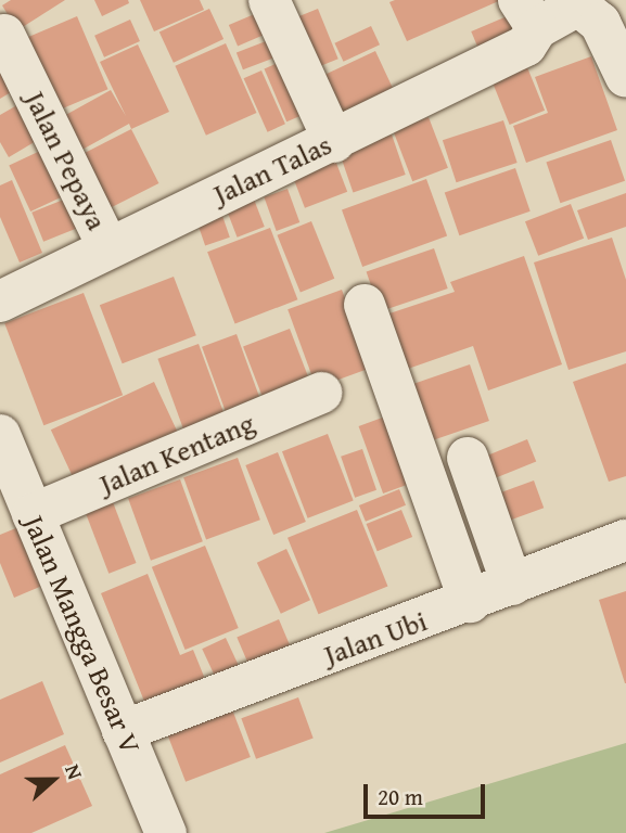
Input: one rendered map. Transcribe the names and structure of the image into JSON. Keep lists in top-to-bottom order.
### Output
{
  "streets": {
    "street": [
      "Jalan Pepaya",
      "Jalan Talas",
      "Jalan Kentang",
      "Jalan Mangga Besar V",
      "Jalan Ubi"
    ]
  },
  "crossings": [
    ["Jalan Pepaya", "Jalan Talas"],
    ["Jalan Kentang", "Jalan Mangga Besar V"],
    ["Jalan Mangga Besar V", "Jalan Ubi"]
  ],
  "scale_bar": "20 m",
  "north": "right"
}
